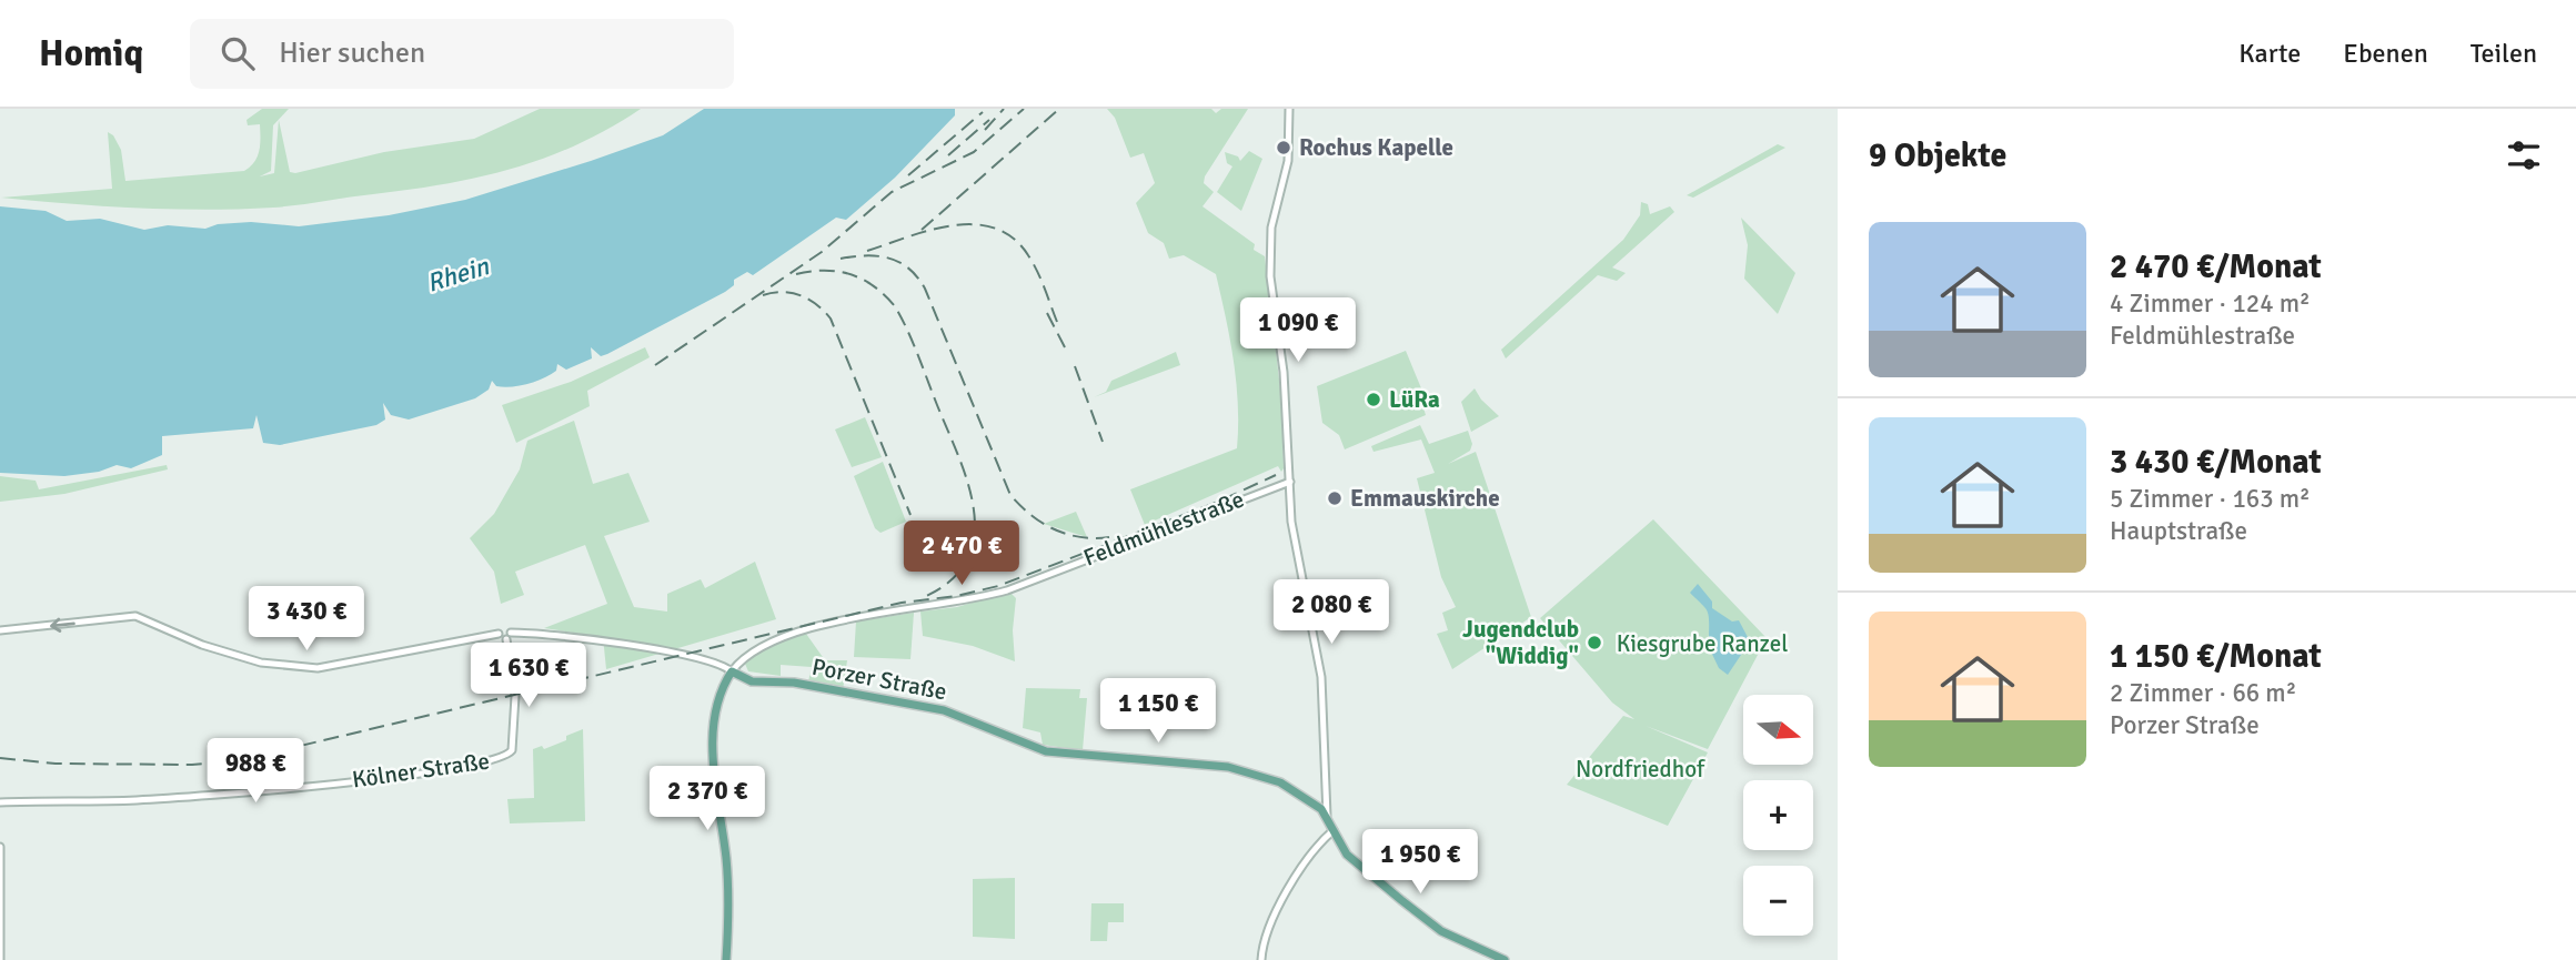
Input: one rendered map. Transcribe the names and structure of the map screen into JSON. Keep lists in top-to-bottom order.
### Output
{
  "streets": {
    "main road": ["Porzer Straße"],
    "street": ["Feldmühlestraße", "Kölner Straße"]
  },
  "water": ["Rhein"],
  "parks": ["Kiesgrube Ranzel", "Nordfriedhof"],
  "places": [
    "Rochus Kapelle",
    "LüRa",
    "Emmauskirche",
    "Jugendclub \"Widdig\""
  ],
  "north": "right",
  "page": {
    "header": "Homiq",
    "search": "Hier suchen",
    "nav": ["Karte", "Ebenen", "Teilen"],
    "heading": "9 Objekte",
    "list": [
      {
        "name": "2 470 €/Monat",
        "note": "4 Zimmer · 124 m² · Feldmühlestraße"
      },
      {
        "name": "3 430 €/Monat",
        "note": "5 Zimmer · 163 m² · Hauptstraße"
      },
      {
        "name": "1 150 €/Monat",
        "note": "2 Zimmer · 66 m² · Porzer Straße"
      }
    ],
    "price": [
      "1 090 €",
      "2 470 €",
      "2 080 €",
      "3 430 €",
      "1 630 €",
      "1 150 €",
      "988 €",
      "2 370 €",
      "1 950 €"
    ],
    "map_buttons": ["+", "−"]
  }
}
